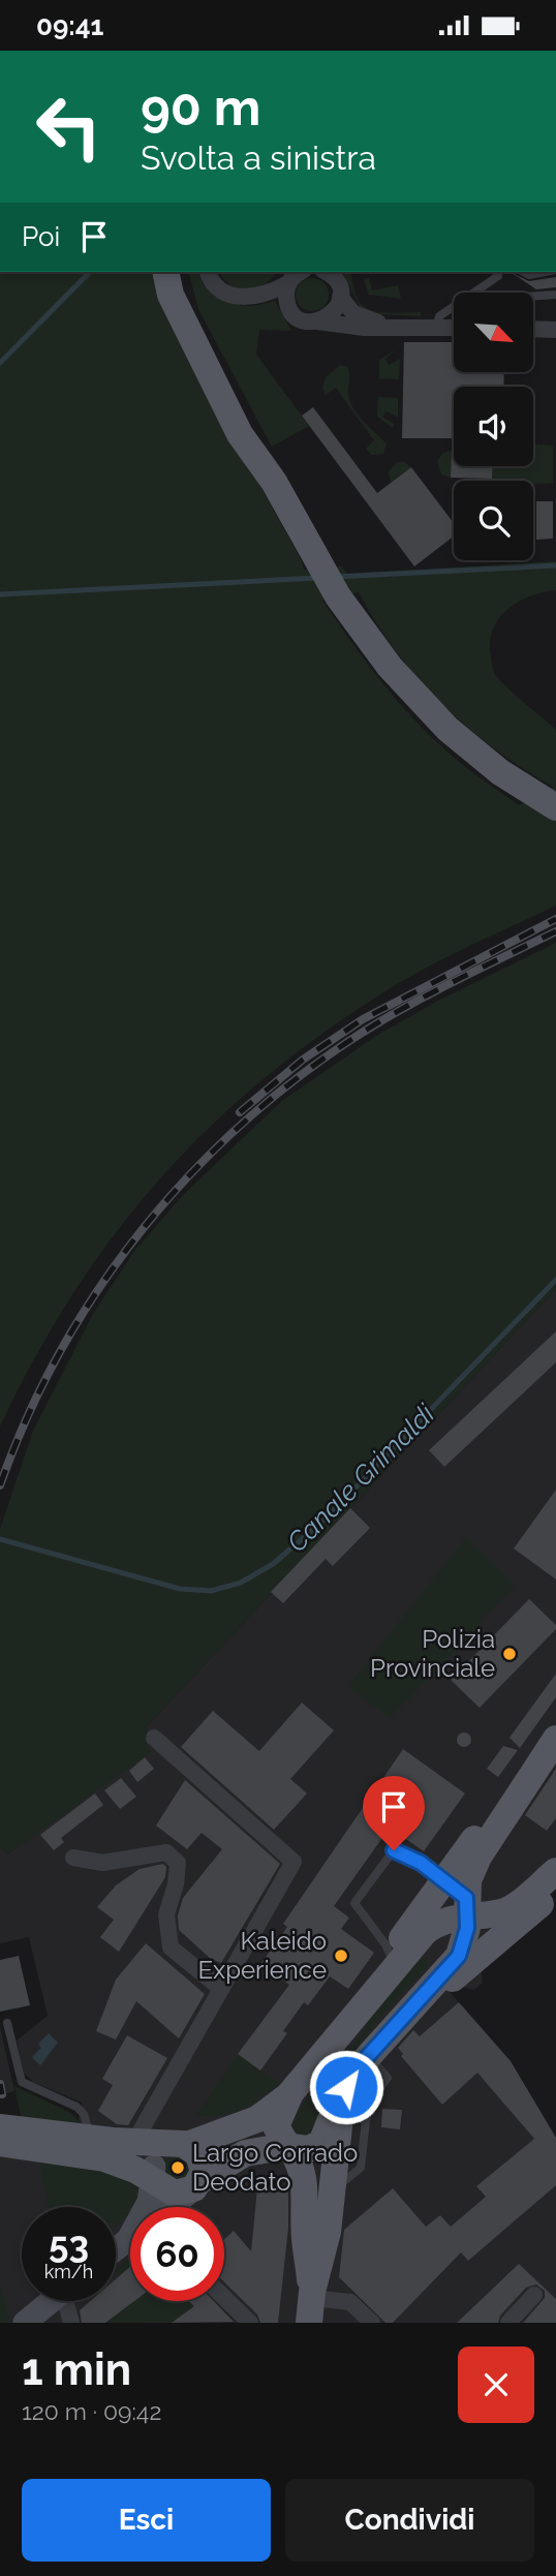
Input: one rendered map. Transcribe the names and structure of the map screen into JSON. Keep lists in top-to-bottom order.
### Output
{
  "water": ["Canale Grimaldi"],
  "places": ["Polizia Provinciale", "Kaleido Experience", "Largo Corrado Deodato"],
  "north": "bottom right",
  "page": {
    "status": "09:41",
    "turn": ["90 m", "Svolta a sinistra"],
    "then": "Poi",
    "speed": "53 km/h",
    "limit": "60",
    "heading": ["1 min", "120 m · 09:42"],
    "buttons": ["Esci", "Condividi"]
  }
}
